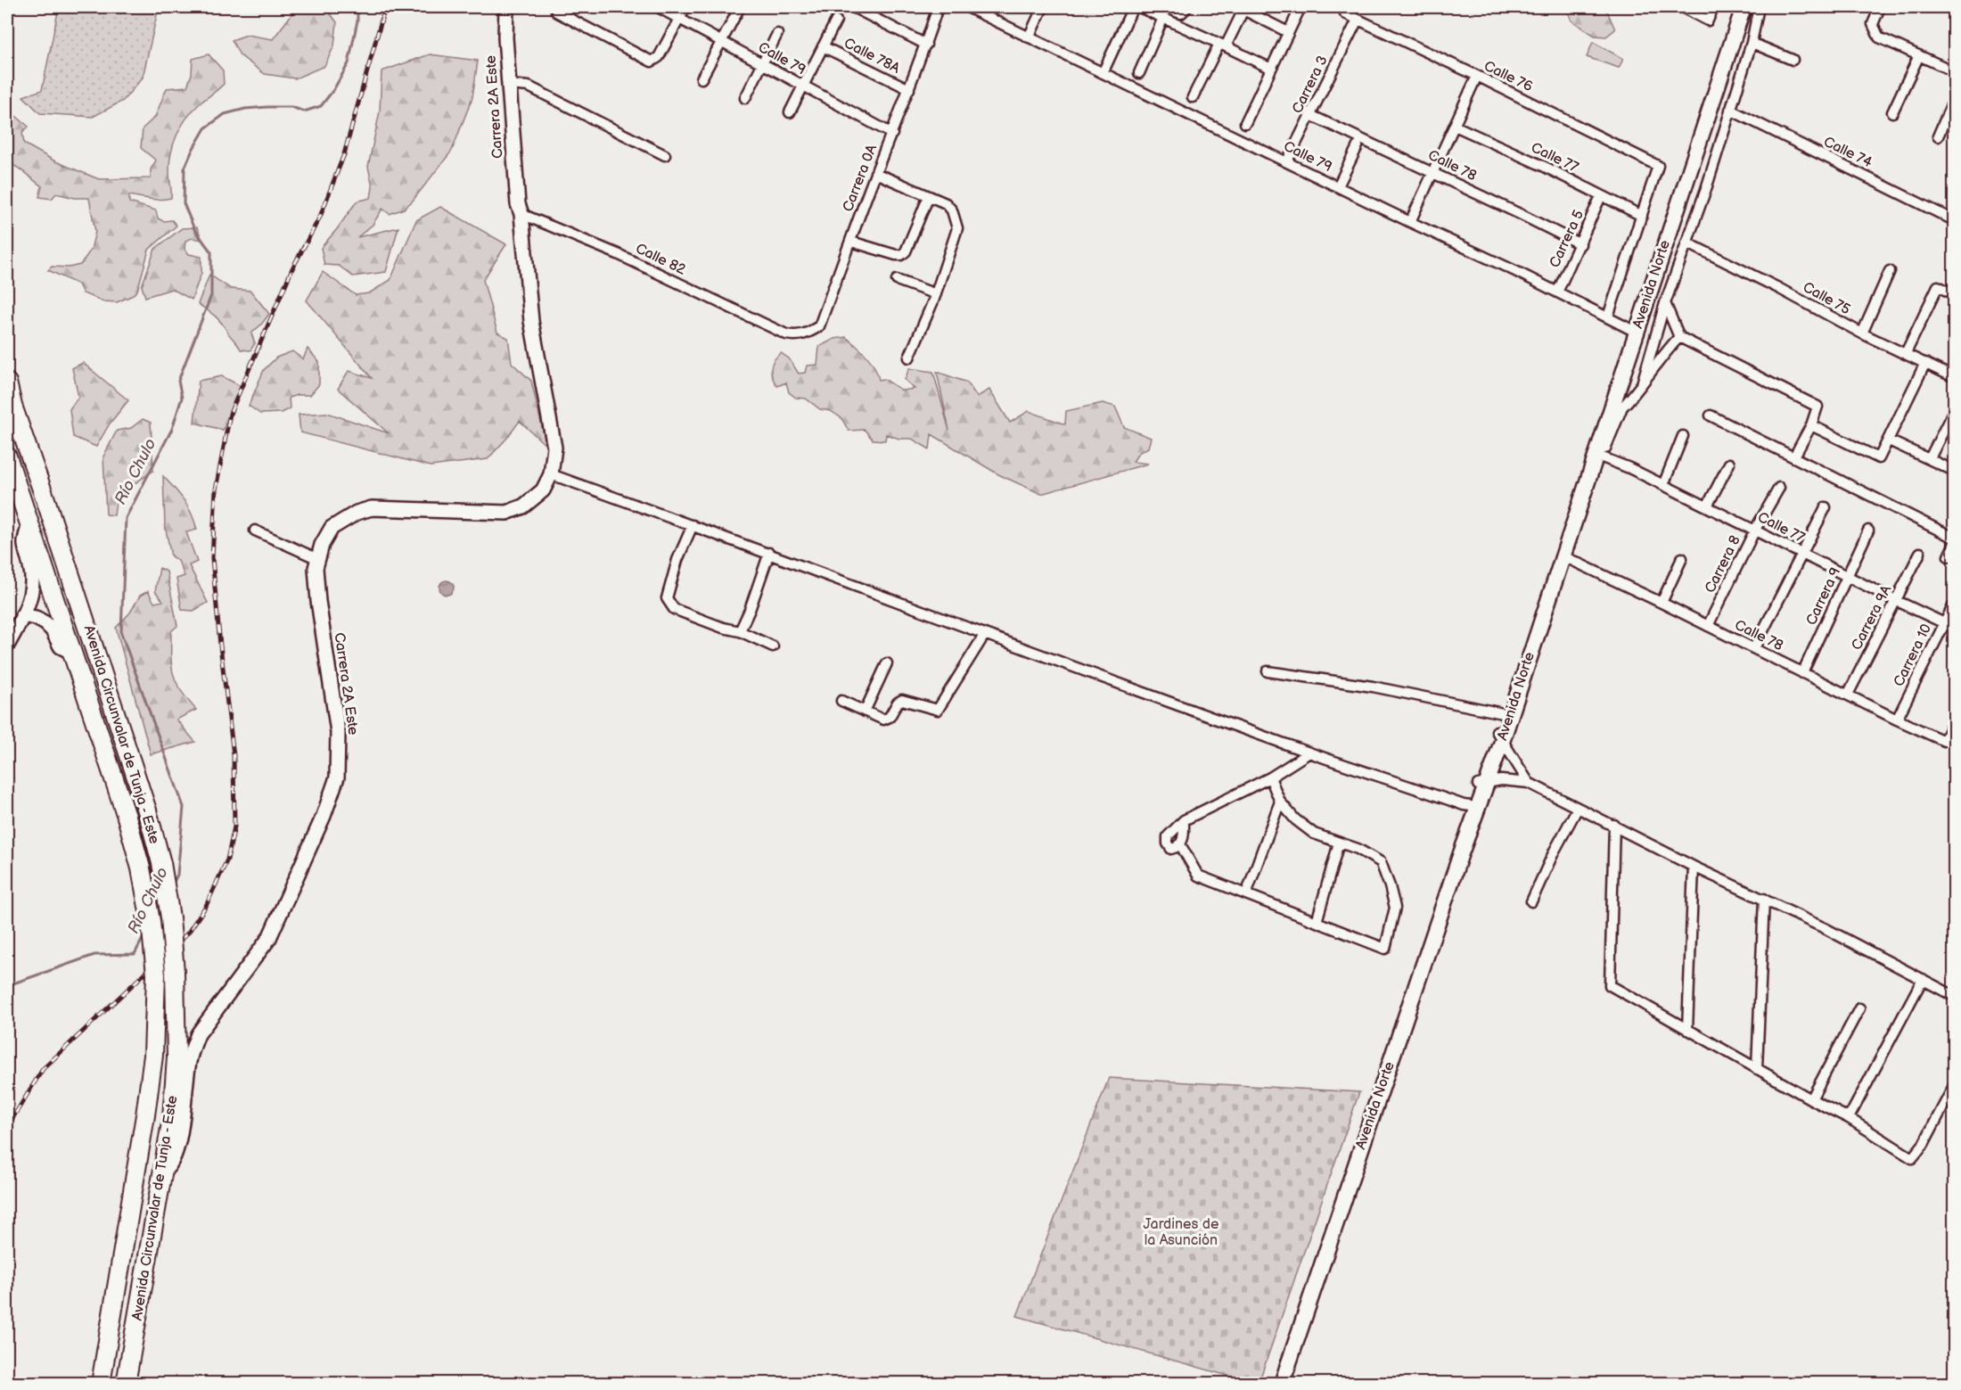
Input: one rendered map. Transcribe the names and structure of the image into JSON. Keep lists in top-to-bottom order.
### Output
{
  "streets": {
    "highway": ["Avenida Circunvalar de Tunja - Este"],
    "main road": ["Avenida Norte"],
    "street": [
      "Calle 78A",
      "Calle 79",
      "Calle 76",
      "Carrera 3",
      "Carrera 2A Este",
      "Calle 74",
      "Calle 77",
      "Calle 78",
      "Carrera 0A",
      "Carrera 5",
      "Calle 82",
      "Calle 75",
      "Carrera 8",
      "Carrera 9",
      "Carrera 9A",
      "Carrera 10"
    ]
  },
  "crossings": [
    ["Calle 78A", "Carrera 0A"],
    ["Calle 79", "Carrera 3"],
    ["Calle 79", "Carrera 0A"],
    ["Calle 79", "Carrera 5"],
    ["Calle 79", "Avenida Norte"],
    ["Calle 76", "Carrera 3"],
    ["Calle 76", "Calle 77"],
    ["Carrera 3", "Calle 78"],
    ["Carrera 2A Este", "Calle 82"],
    ["Carrera 2A Este", "Avenida Circunvalar de Tunja - Este"],
    ["Calle 77", "Carrera 5"],
    ["Calle 77", "Avenida Norte"],
    ["Calle 77", "Carrera 8"],
    ["Calle 77", "Carrera 9"],
    ["Calle 77", "Carrera 9A"],
    ["Calle 77", "Carrera 10"],
    ["Calle 78", "Carrera 5"],
    ["Calle 78", "Avenida Norte"],
    ["Calle 78", "Carrera 8"],
    ["Calle 78", "Carrera 9"],
    ["Calle 78", "Carrera 9A"],
    ["Calle 78", "Carrera 10"],
    ["Carrera 0A", "Calle 82"]
  ],
  "water": ["Río Chulo"],
  "parks": ["Jardines de la Asunción"]
}
